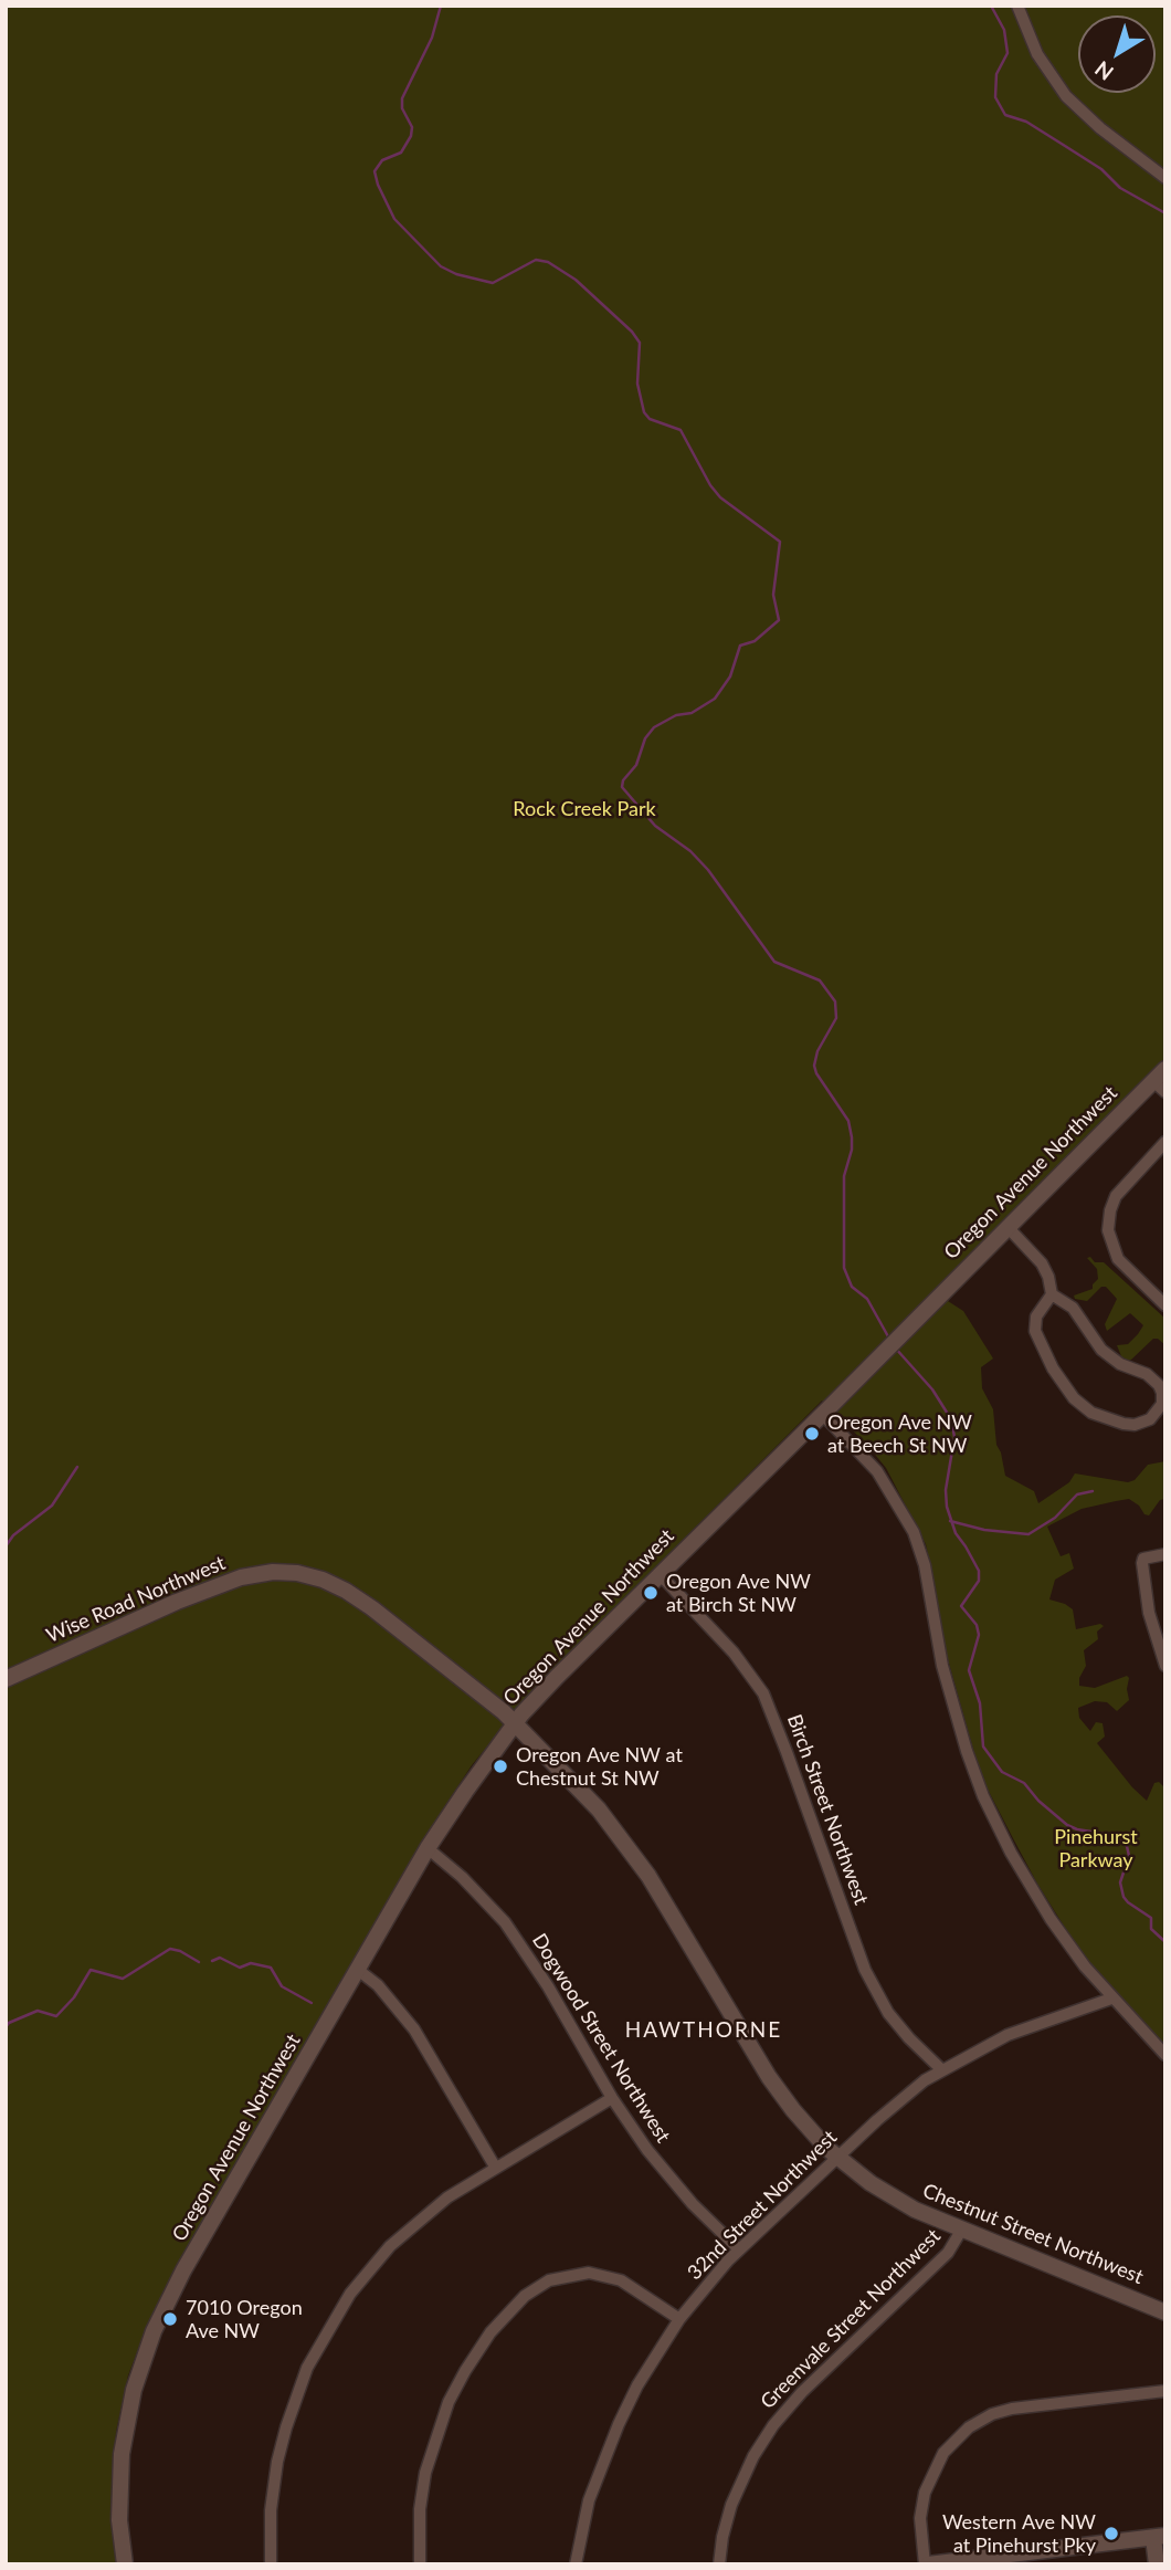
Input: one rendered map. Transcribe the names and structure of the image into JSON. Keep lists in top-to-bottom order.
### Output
{
  "streets": {
    "street": [
      "Oregon Avenue Northwest",
      "Wise Road Northwest",
      "Birch Street Northwest",
      "Dogwood Street Northwest",
      "32nd Street Northwest",
      "Chestnut Street Northwest",
      "Greenvale Street Northwest"
    ]
  },
  "crossings": [
    ["Oregon Avenue Northwest", "Wise Road Northwest"],
    ["Oregon Avenue Northwest", "Birch Street Northwest"],
    ["Oregon Avenue Northwest", "Dogwood Street Northwest"],
    ["Oregon Avenue Northwest", "Chestnut Street Northwest"],
    ["Wise Road Northwest", "Chestnut Street Northwest"],
    ["Birch Street Northwest", "32nd Street Northwest"],
    ["Dogwood Street Northwest", "32nd Street Northwest"],
    ["32nd Street Northwest", "Chestnut Street Northwest"],
    ["Chestnut Street Northwest", "Greenvale Street Northwest"]
  ],
  "districts": ["HAWTHORNE"],
  "parks": ["Rock Creek Park", "Pinehurst Parkway"],
  "places": [
    "Oregon Ave NW at Beech St NW",
    "Oregon Ave NW at Birch St NW",
    "Oregon Ave NW at Chestnut St NW",
    "7010 Oregon Ave NW",
    "Western Ave NW at Pinehurst Pky"
  ],
  "north": "bottom left"
}
